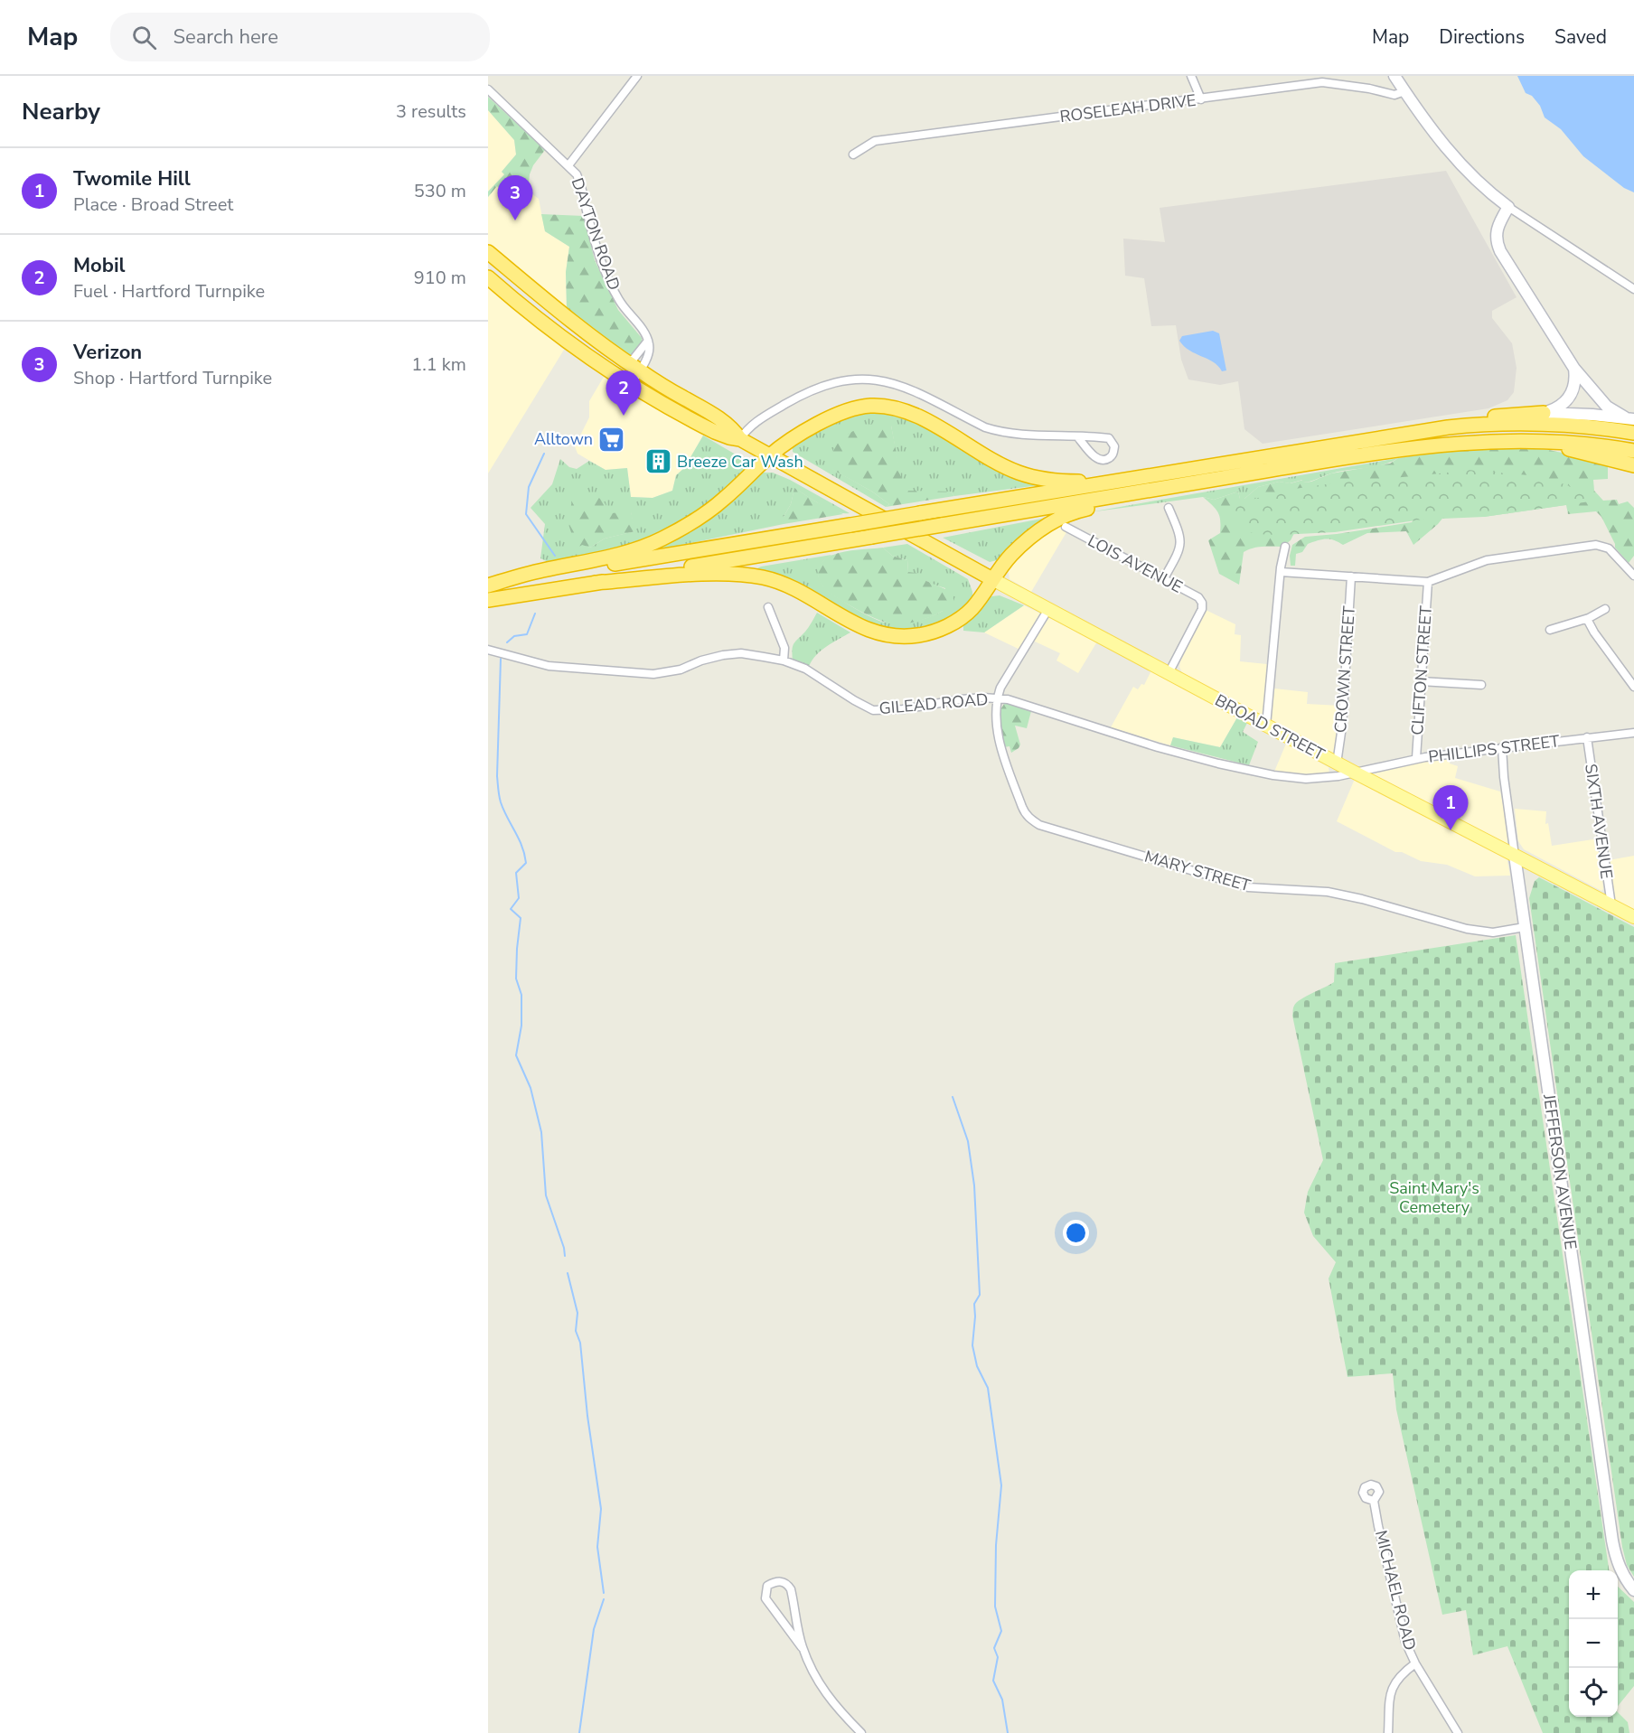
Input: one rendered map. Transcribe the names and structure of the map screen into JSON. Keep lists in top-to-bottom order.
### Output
{
  "streets": {
    "highway": ["BROAD STREET"],
    "main road": ["JEFFERSON AVENUE"],
    "street": [
      "ROSELEAH DRIVE",
      "DAYTON ROAD",
      "LOIS AVENUE",
      "CROWN STREET",
      "CLIFTON STREET",
      "GILEAD ROAD",
      "PHILLIPS STREET",
      "SIXTH AVENUE",
      "MARY STREET",
      "MICHAEL ROAD"
    ]
  },
  "crossings": [
    ["LOIS AVENUE", "BROAD STREET"],
    ["CROWN STREET", "BROAD STREET"],
    ["CLIFTON STREET", "PHILLIPS STREET"],
    ["GILEAD ROAD", "BROAD STREET"],
    ["GILEAD ROAD", "PHILLIPS STREET"],
    ["GILEAD ROAD", "MARY STREET"],
    ["BROAD STREET", "PHILLIPS STREET"],
    ["BROAD STREET", "SIXTH AVENUE"],
    ["BROAD STREET", "JEFFERSON AVENUE"],
    ["PHILLIPS STREET", "SIXTH AVENUE"],
    ["PHILLIPS STREET", "JEFFERSON AVENUE"],
    ["MARY STREET", "JEFFERSON AVENUE"]
  ],
  "parks": ["Saint Mary's Cemetery"],
  "places": {
    "supermarket": ["Alltown"],
    "building": ["Breeze Car Wash"]
  },
  "page": {
    "header": "Map",
    "search": "Search here",
    "nav": ["Map", "Directions", "Saved"],
    "heading": ["Nearby", "3 results"],
    "list": [
      {
        "mark": "1",
        "name": "Twomile Hill",
        "note": "Place · Broad Street",
        "value": "530 m"
      },
      {
        "mark": "2",
        "name": "Mobil",
        "note": "Fuel · Hartford Turnpike",
        "value": "910 m"
      },
      {
        "mark": "3",
        "name": "Verizon",
        "note": "Shop · Hartford Turnpike",
        "value": "1.1 km"
      }
    ],
    "pins": ["3", "2", "1"],
    "map_buttons": ["+", "−"]
  }
}
